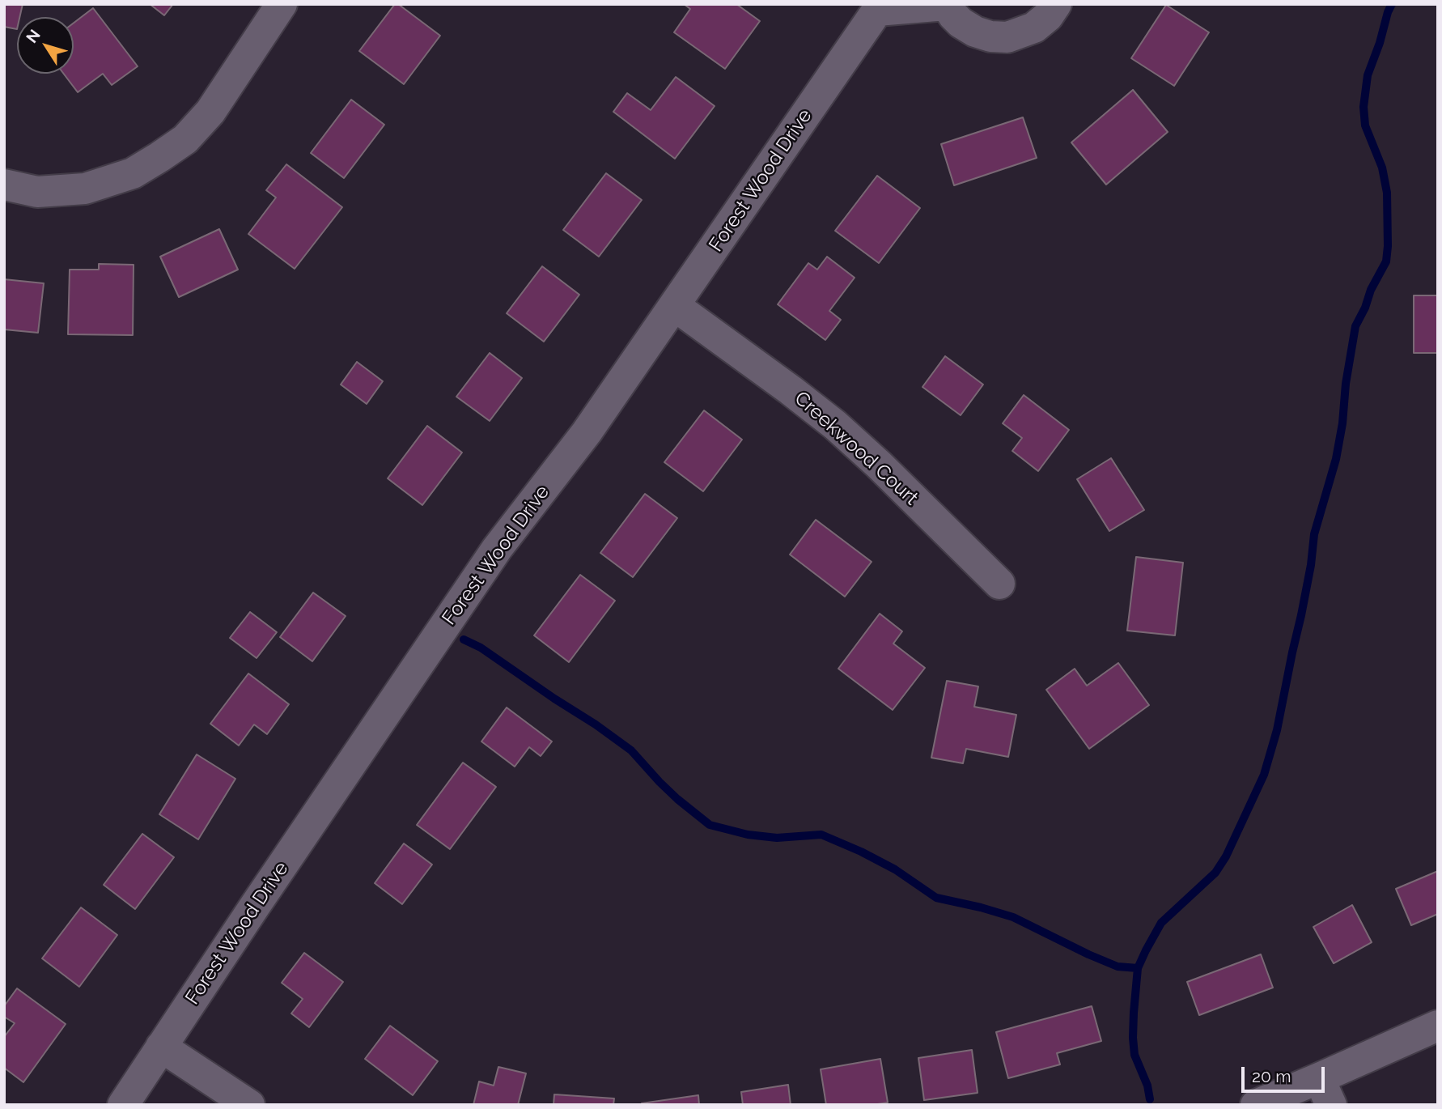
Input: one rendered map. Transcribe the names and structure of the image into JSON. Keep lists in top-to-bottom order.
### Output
{
  "streets": {
    "street": ["Forest Wood Drive", "Creekwood Court"]
  },
  "crossings": [
    ["Forest Wood Drive", "Creekwood Court"]
  ],
  "scale_bar": "20 m",
  "north": "top left"
}
